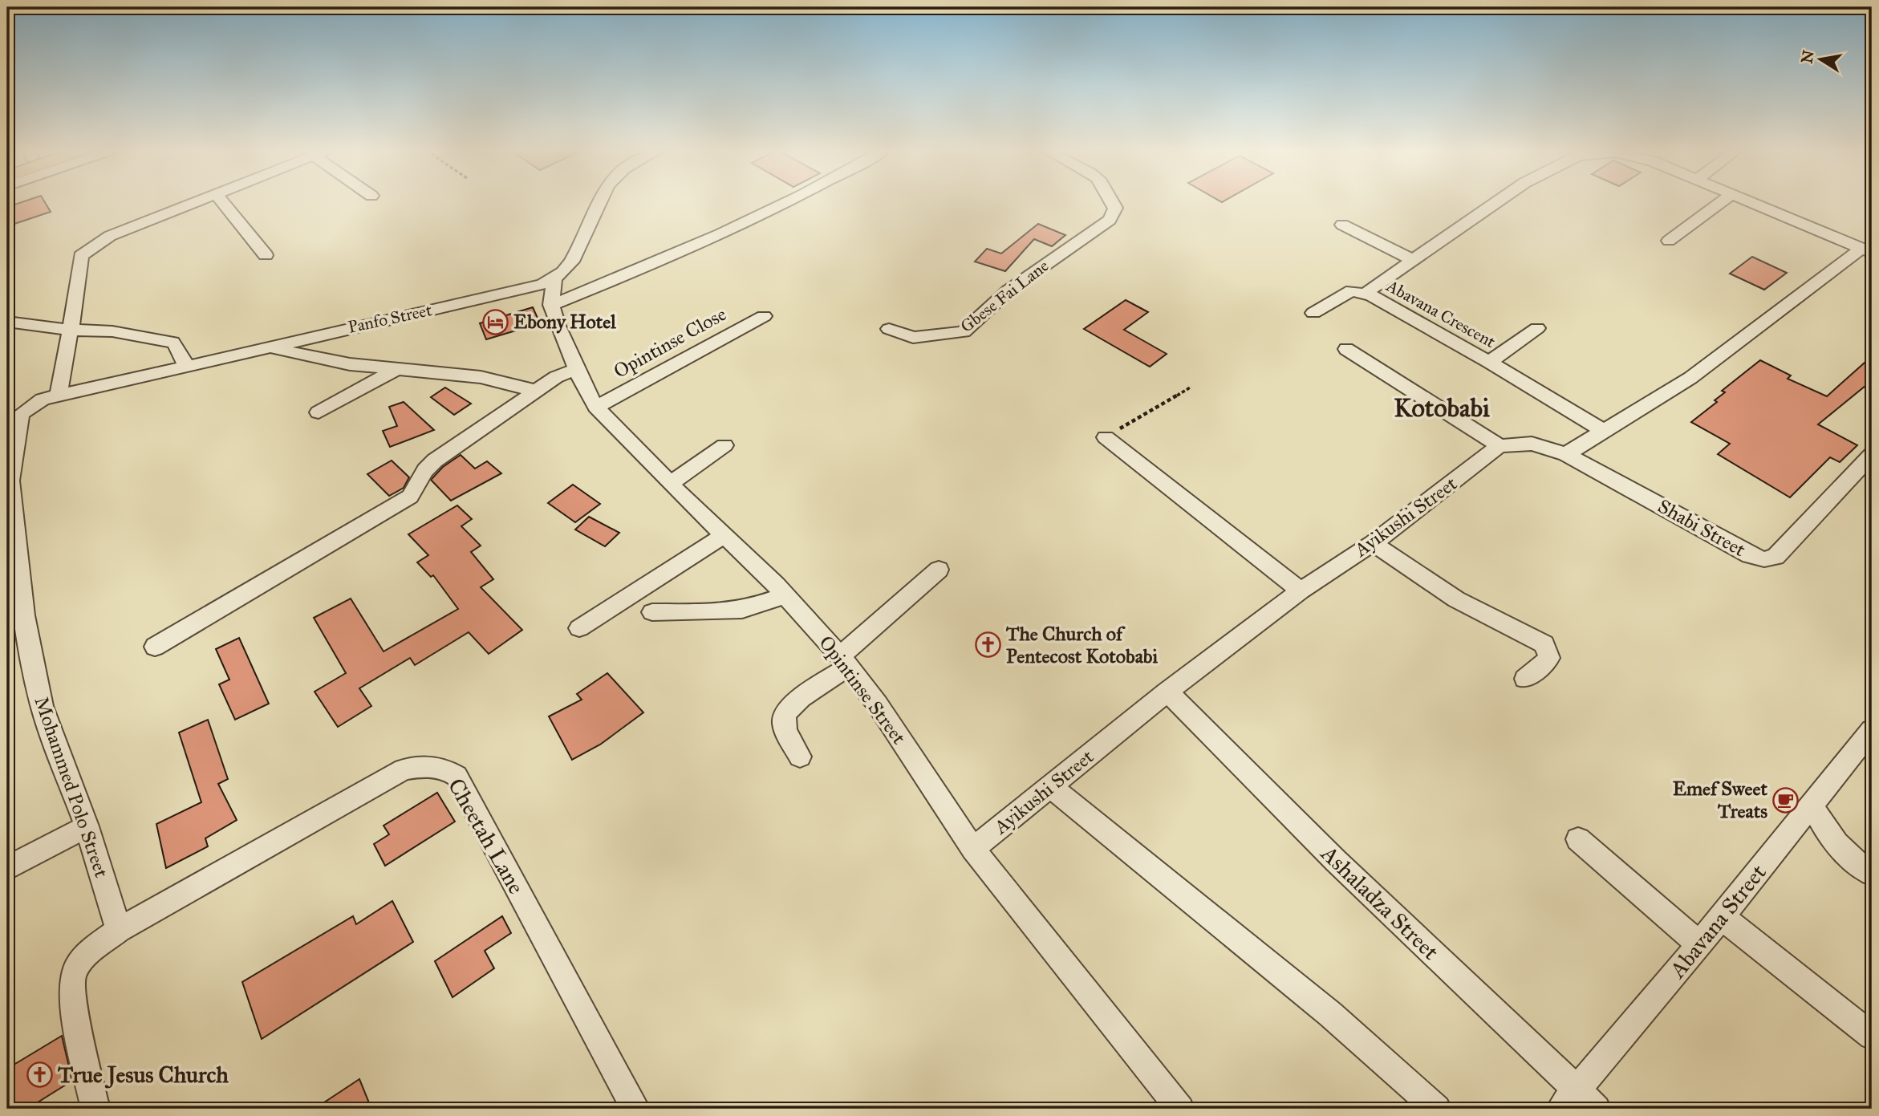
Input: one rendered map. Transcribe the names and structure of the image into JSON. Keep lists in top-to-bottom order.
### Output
{
  "streets": {
    "street": [
      "Gbese Fai Lane",
      "Abavana Crescent",
      "Panfo Street",
      "Opintinse Close",
      "Ayikushi Street",
      "Shabi Street",
      "Opintinse Street",
      "Mohammed Polo Street",
      "Cheetah Lane",
      "Ashaladza Street",
      "Abavana Street"
    ]
  },
  "crossings": [
    ["Panfo Street", "Opintinse Street"],
    ["Panfo Street", "Mohammed Polo Street"],
    ["Opintinse Close", "Opintinse Street"],
    ["Ayikushi Street", "Opintinse Street"],
    ["Ayikushi Street", "Ashaladza Street"],
    ["Mohammed Polo Street", "Cheetah Lane"],
    ["Ashaladza Street", "Abavana Street"]
  ],
  "districts": ["Kotobabi"],
  "places": {
    "hotel": ["Ebony Hotel"],
    "church": ["The Church of Pentecost Kotobabi", "True Jesus Church"],
    "cafe": ["Emef Sweet Treats"]
  },
  "north": "left"
}
